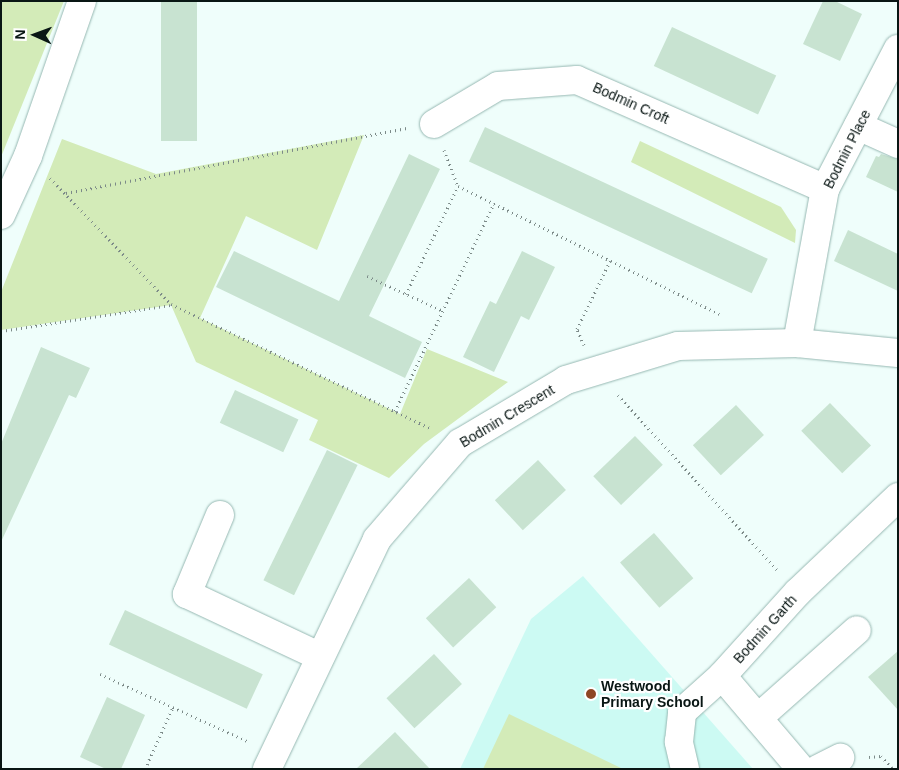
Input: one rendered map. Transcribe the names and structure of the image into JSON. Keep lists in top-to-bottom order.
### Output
{
  "streets": {
    "street": [
      "Bodmin Croft",
      "Bodmin Place",
      "Bodmin Crescent",
      "Bodmin Garth"
    ]
  },
  "crossings": [
    ["Bodmin Croft", "Bodmin Place"],
    ["Bodmin Place", "Bodmin Crescent"]
  ],
  "places": ["Westwood Primary School"],
  "north": "left"
}
